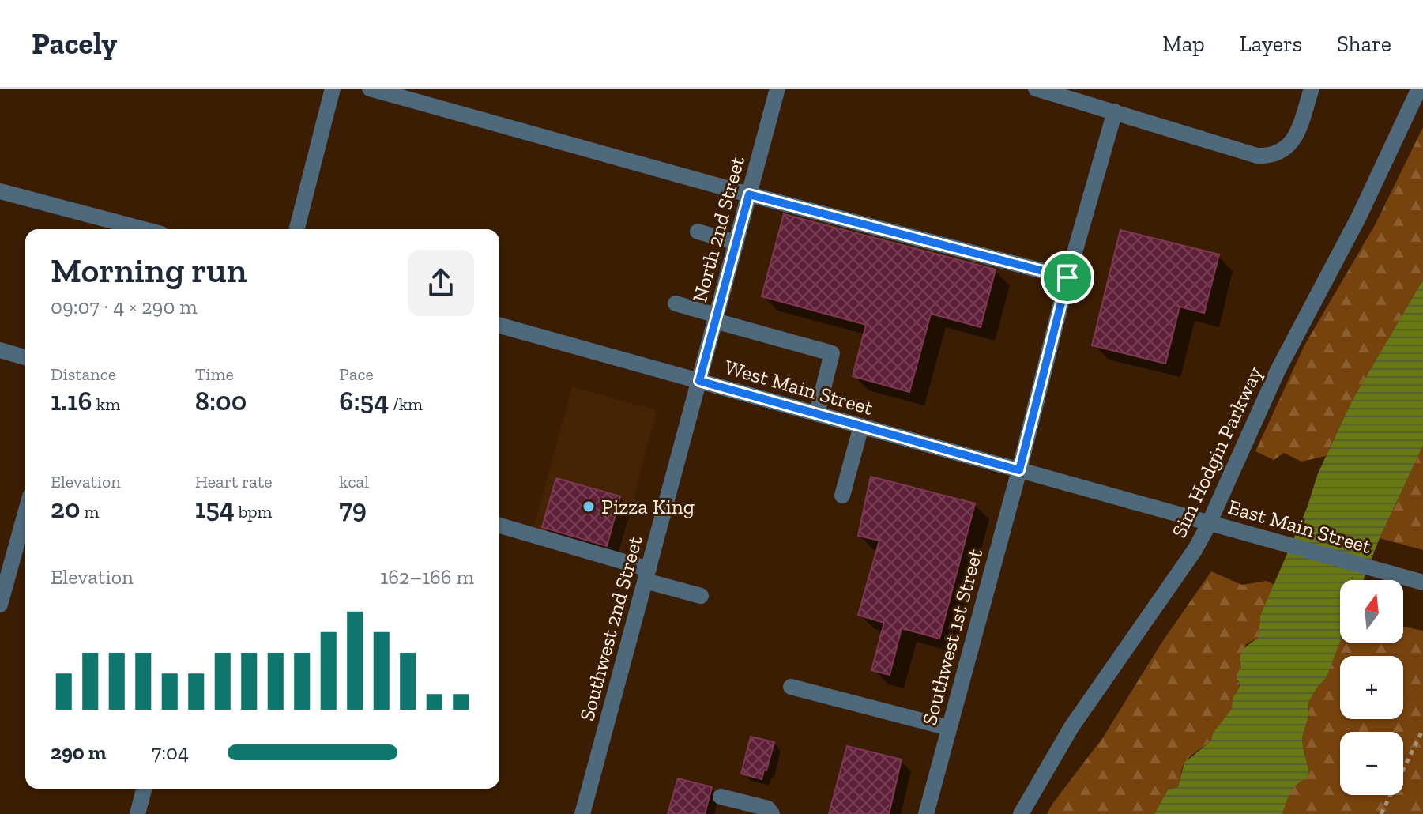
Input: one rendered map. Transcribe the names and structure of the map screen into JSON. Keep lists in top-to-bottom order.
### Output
{
  "streets": {
    "street": [
      "North 2nd Street",
      "West Main Street",
      "Sim Hodgin Parkway",
      "East Main Street",
      "Southwest 2nd Street",
      "Southwest 1st Street"
    ]
  },
  "crossings": [
    ["North 2nd Street", "West Main Street"],
    ["North 2nd Street", "Southwest 2nd Street"],
    ["West Main Street", "East Main Street"],
    ["West Main Street", "Southwest 2nd Street"],
    ["West Main Street", "Southwest 1st Street"],
    ["East Main Street", "Southwest 1st Street"]
  ],
  "places": ["Pizza King"],
  "north": "top",
  "page": {
    "header": "Pacely",
    "nav": ["Map", "Layers", "Share"],
    "heading": ["Morning run", "09:07 · 4 × 290 m"],
    "stats": [
      ["Distance", "1.16 km"],
      ["Time", "8:00"],
      ["Pace", "6:54 /km"],
      ["Elevation", "20 m"],
      ["Heart rate", "154 bpm"],
      ["kcal", "79"]
    ],
    "chart": ["Elevation", "162–166 m"],
    "map_buttons": ["+", "−"],
    "list": [
      {
        "name": "290 m",
        "note": "7:04"
      }
    ]
  }
}
